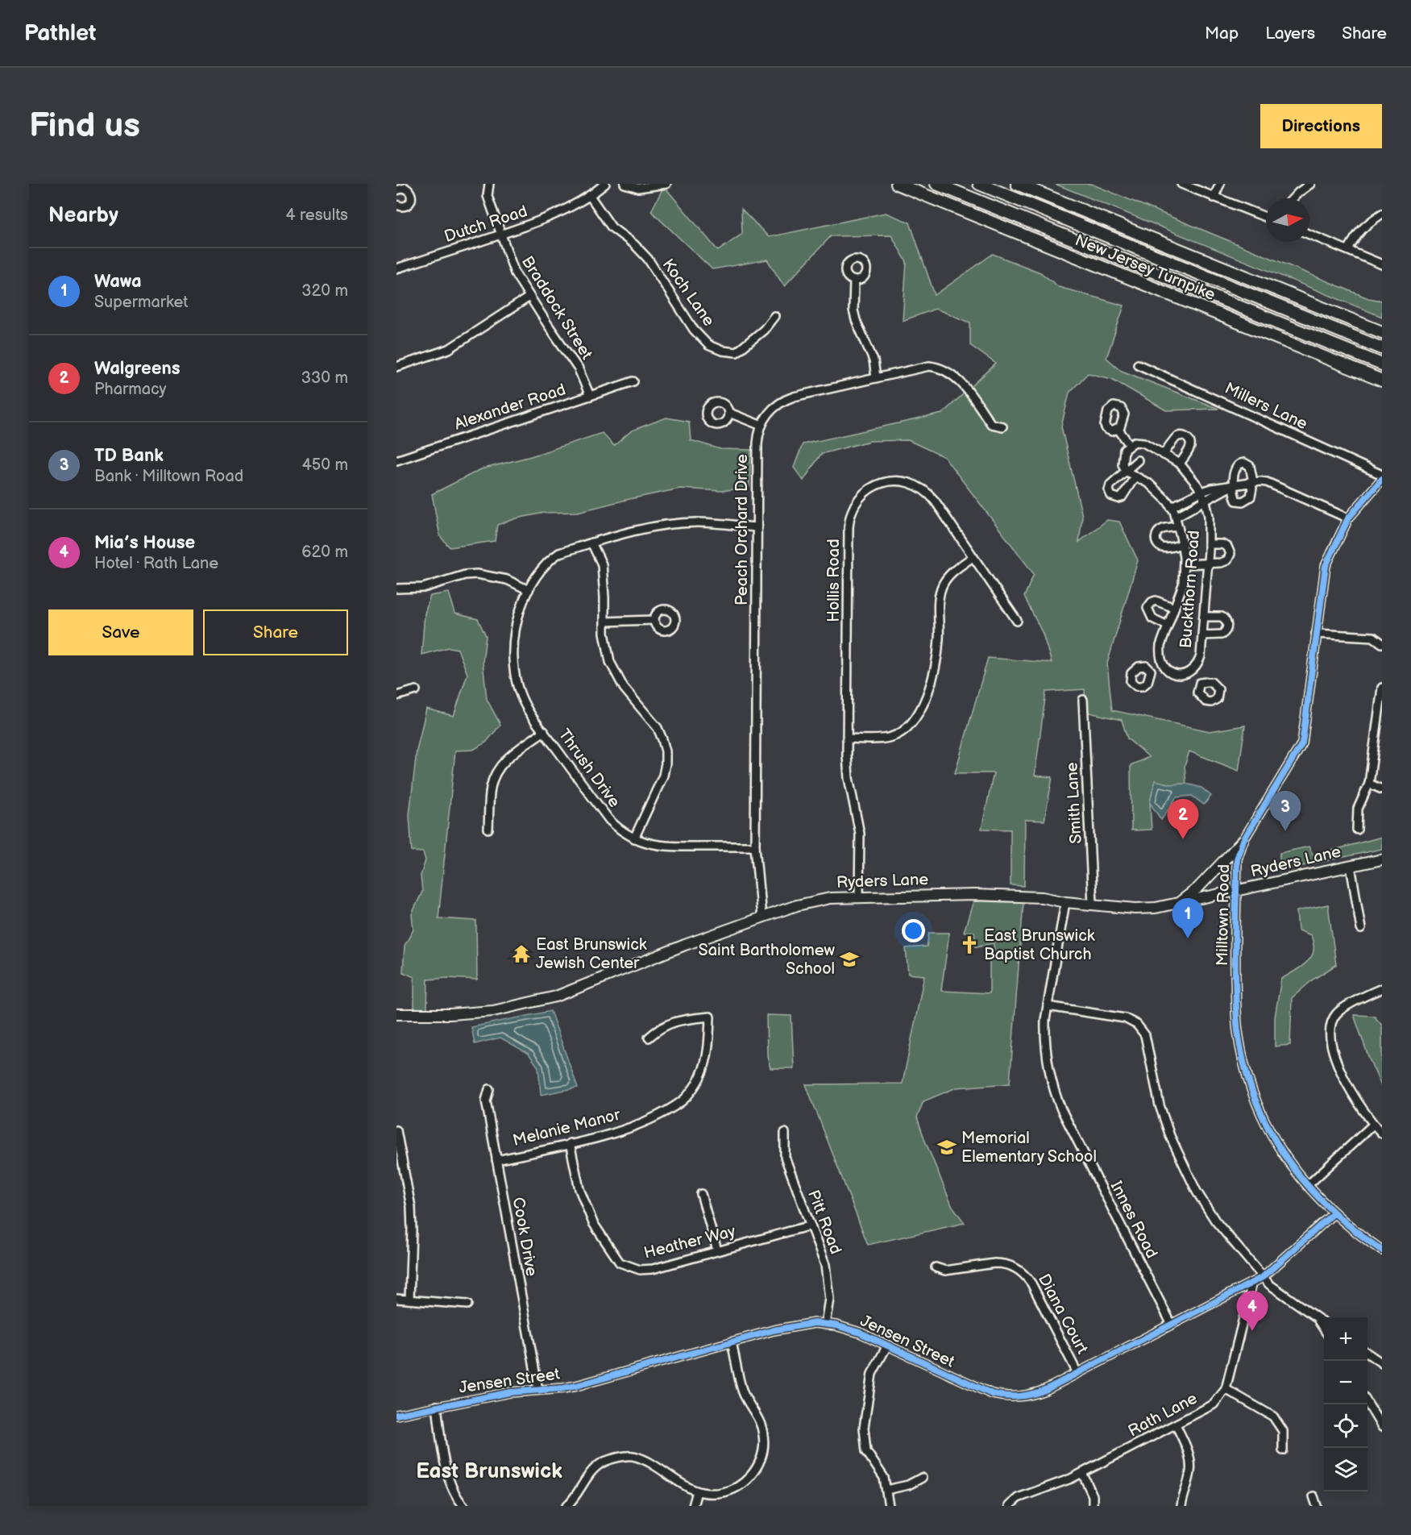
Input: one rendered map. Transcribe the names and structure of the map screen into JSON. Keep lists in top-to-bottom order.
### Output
{
  "streets": {
    "highway": ["New Jersey Turnpike"],
    "main road": ["Ryders Lane"],
    "street": [
      "Dutch Road",
      "Koch Lane",
      "Braddock Street",
      "Millers Lane",
      "Alexander Road",
      "Peach Orchard Drive",
      "Hollis Road",
      "Buckthorn Road",
      "Thrush Drive",
      "Smith Lane",
      "Milltown Road",
      "Melanie Manor",
      "Innes Road",
      "Pitt Road",
      "Cook Drive",
      "Heather Way",
      "Diana Court",
      "Jensen Street",
      "Rath Lane"
    ]
  },
  "crossings": [
    ["Dutch Road", "Koch Lane"],
    ["Dutch Road", "Braddock Street"],
    ["Braddock Street", "Alexander Road"],
    ["Peach Orchard Drive", "Thrush Drive"],
    ["Peach Orchard Drive", "Ryders Lane"],
    ["Hollis Road", "Ryders Lane"],
    ["Smith Lane", "Ryders Lane"],
    ["Ryders Lane", "Milltown Road"],
    ["Ryders Lane", "Innes Road"],
    ["Milltown Road", "Jensen Street"],
    ["Melanie Manor", "Cook Drive"],
    ["Melanie Manor", "Heather Way"],
    ["Innes Road", "Jensen Street"],
    ["Pitt Road", "Heather Way"],
    ["Pitt Road", "Jensen Street"],
    ["Cook Drive", "Jensen Street"],
    ["Diana Court", "Jensen Street"],
    ["Jensen Street", "Rath Lane"]
  ],
  "districts": ["East Brunswick"],
  "places": {
    "church": ["East Brunswick Baptist Church"],
    "temple": ["East Brunswick Jewish Center"],
    "school or university": ["Saint Bartholomew School", "Memorial Elementary School"]
  },
  "north": "right",
  "page": {
    "header": "Pathlet",
    "nav": ["Map", "Layers", "Share"],
    "buttons": [
      "Directions",
      ["Save", "Share"]
    ],
    "title": "Find us",
    "heading": ["Nearby", "4 results"],
    "list": [
      {
        "mark": "1",
        "name": "Wawa",
        "note": "Supermarket",
        "value": "320 m"
      },
      {
        "mark": "2",
        "name": "Walgreens",
        "note": "Pharmacy",
        "value": "330 m"
      },
      {
        "mark": "3",
        "name": "TD Bank",
        "note": "Bank · Milltown Road",
        "value": "450 m"
      },
      {
        "mark": "4",
        "name": "Mia’s House",
        "note": "Hotel · Rath Lane",
        "value": "620 m"
      }
    ],
    "pins": [
      "3",
      "2",
      "1",
      "4"
    ],
    "map_buttons": ["+", "−"]
  }
}
